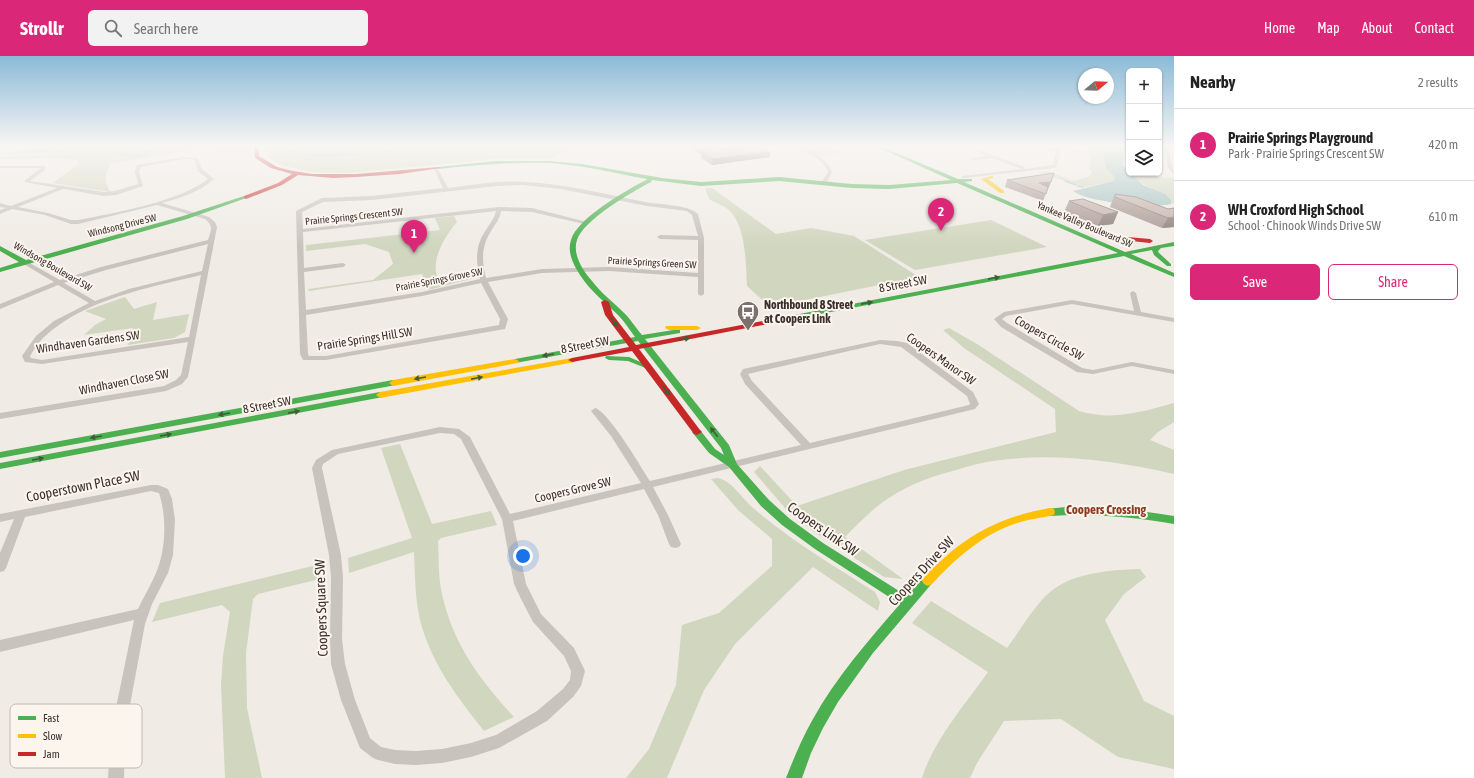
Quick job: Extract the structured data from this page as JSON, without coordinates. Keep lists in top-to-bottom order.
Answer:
{
  "streets": {
    "main road": [
      "Yankee Valley Boulevard SW",
      "Windsong Drive SW",
      "Windsong Boulevard SW",
      "8 Street SW",
      "Coopers Link SW",
      "Coopers Drive SW"
    ],
    "street": [
      "Prairie Springs Crescent SW",
      "Prairie Springs Green SW",
      "Prairie Springs Grove SW",
      "Coopers Circle SW",
      "Prairie Springs Hill SW",
      "Windhaven Gardens SW",
      "Coopers Manor SW",
      "Windhaven Close SW",
      "Cooperstown Place SW",
      "Coopers Grove SW",
      "Coopers Square SW"
    ]
  },
  "crossings": [
    ["Prairie Springs Crescent SW", "Prairie Springs Green SW"],
    ["Prairie Springs Crescent SW", "Prairie Springs Hill SW"],
    ["Yankee Valley Boulevard SW", "8 Street SW"],
    ["Windsong Drive SW", "Windsong Boulevard SW"],
    ["Windsong Drive SW", "Windhaven Close SW"],
    ["Prairie Springs Green SW", "Prairie Springs Grove SW"],
    ["Windsong Boulevard SW", "Windhaven Gardens SW"],
    ["Prairie Springs Grove SW", "Prairie Springs Hill SW"],
    ["8 Street SW", "Coopers Link SW"],
    ["Windhaven Gardens SW", "Windhaven Close SW"],
    ["Coopers Manor SW", "Coopers Grove SW"],
    ["Coopers Manor SW", "Coopers Link SW"],
    ["Coopers Grove SW", "Coopers Square SW"],
    ["Coopers Link SW", "Coopers Drive SW"]
  ],
  "districts": ["Coopers Crossing"],
  "places": {
    "bus stop": ["Northbound 8 Street at Coopers Link"]
  },
  "legend": ["Fast", "Slow", "Jam"],
  "north": "right",
  "page": {
    "header": "Strollr",
    "search": "Search here",
    "nav": [
      "Home",
      "Map",
      "About",
      "Contact"
    ],
    "heading": ["Nearby", "2 results"],
    "map_buttons": ["+", "−"],
    "list": [
      {
        "mark": "1",
        "name": "Prairie Springs Playground",
        "note": "Park · Prairie Springs Crescent SW",
        "value": "420 m"
      },
      {
        "mark": "2",
        "name": "WH Croxford High School",
        "note": "School · Chinook Winds Drive SW",
        "value": "610 m"
      }
    ],
    "pins": ["2", "1"],
    "buttons": ["Save", "Share"]
  }
}
